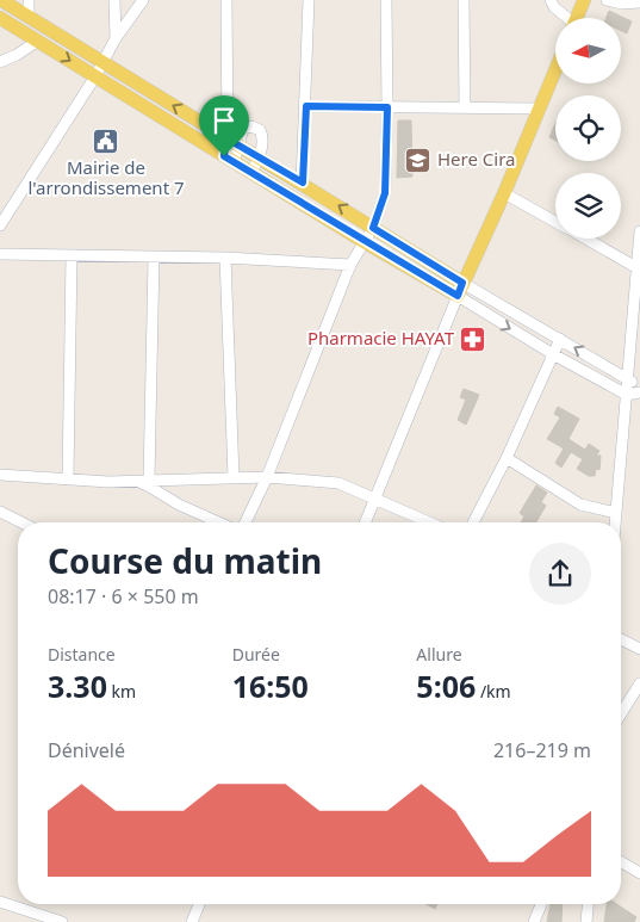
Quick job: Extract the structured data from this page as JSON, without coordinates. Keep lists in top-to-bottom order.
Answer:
{
  "places": {
    "public building": ["Mairie de l'arrondissement 7"],
    "school or university": ["Here Cira"],
    "pharmacy": ["Pharmacie HAYAT"]
  },
  "north": "left",
  "page": {
    "heading": ["Course du matin", "08:17 · 6 × 550 m"],
    "stats": [
      ["Distance", "3.30 km"],
      ["Durée", "16:50"],
      ["Allure", "5:06 /km"]
    ],
    "chart": ["Dénivelé", "216–219 m"]
  }
}
